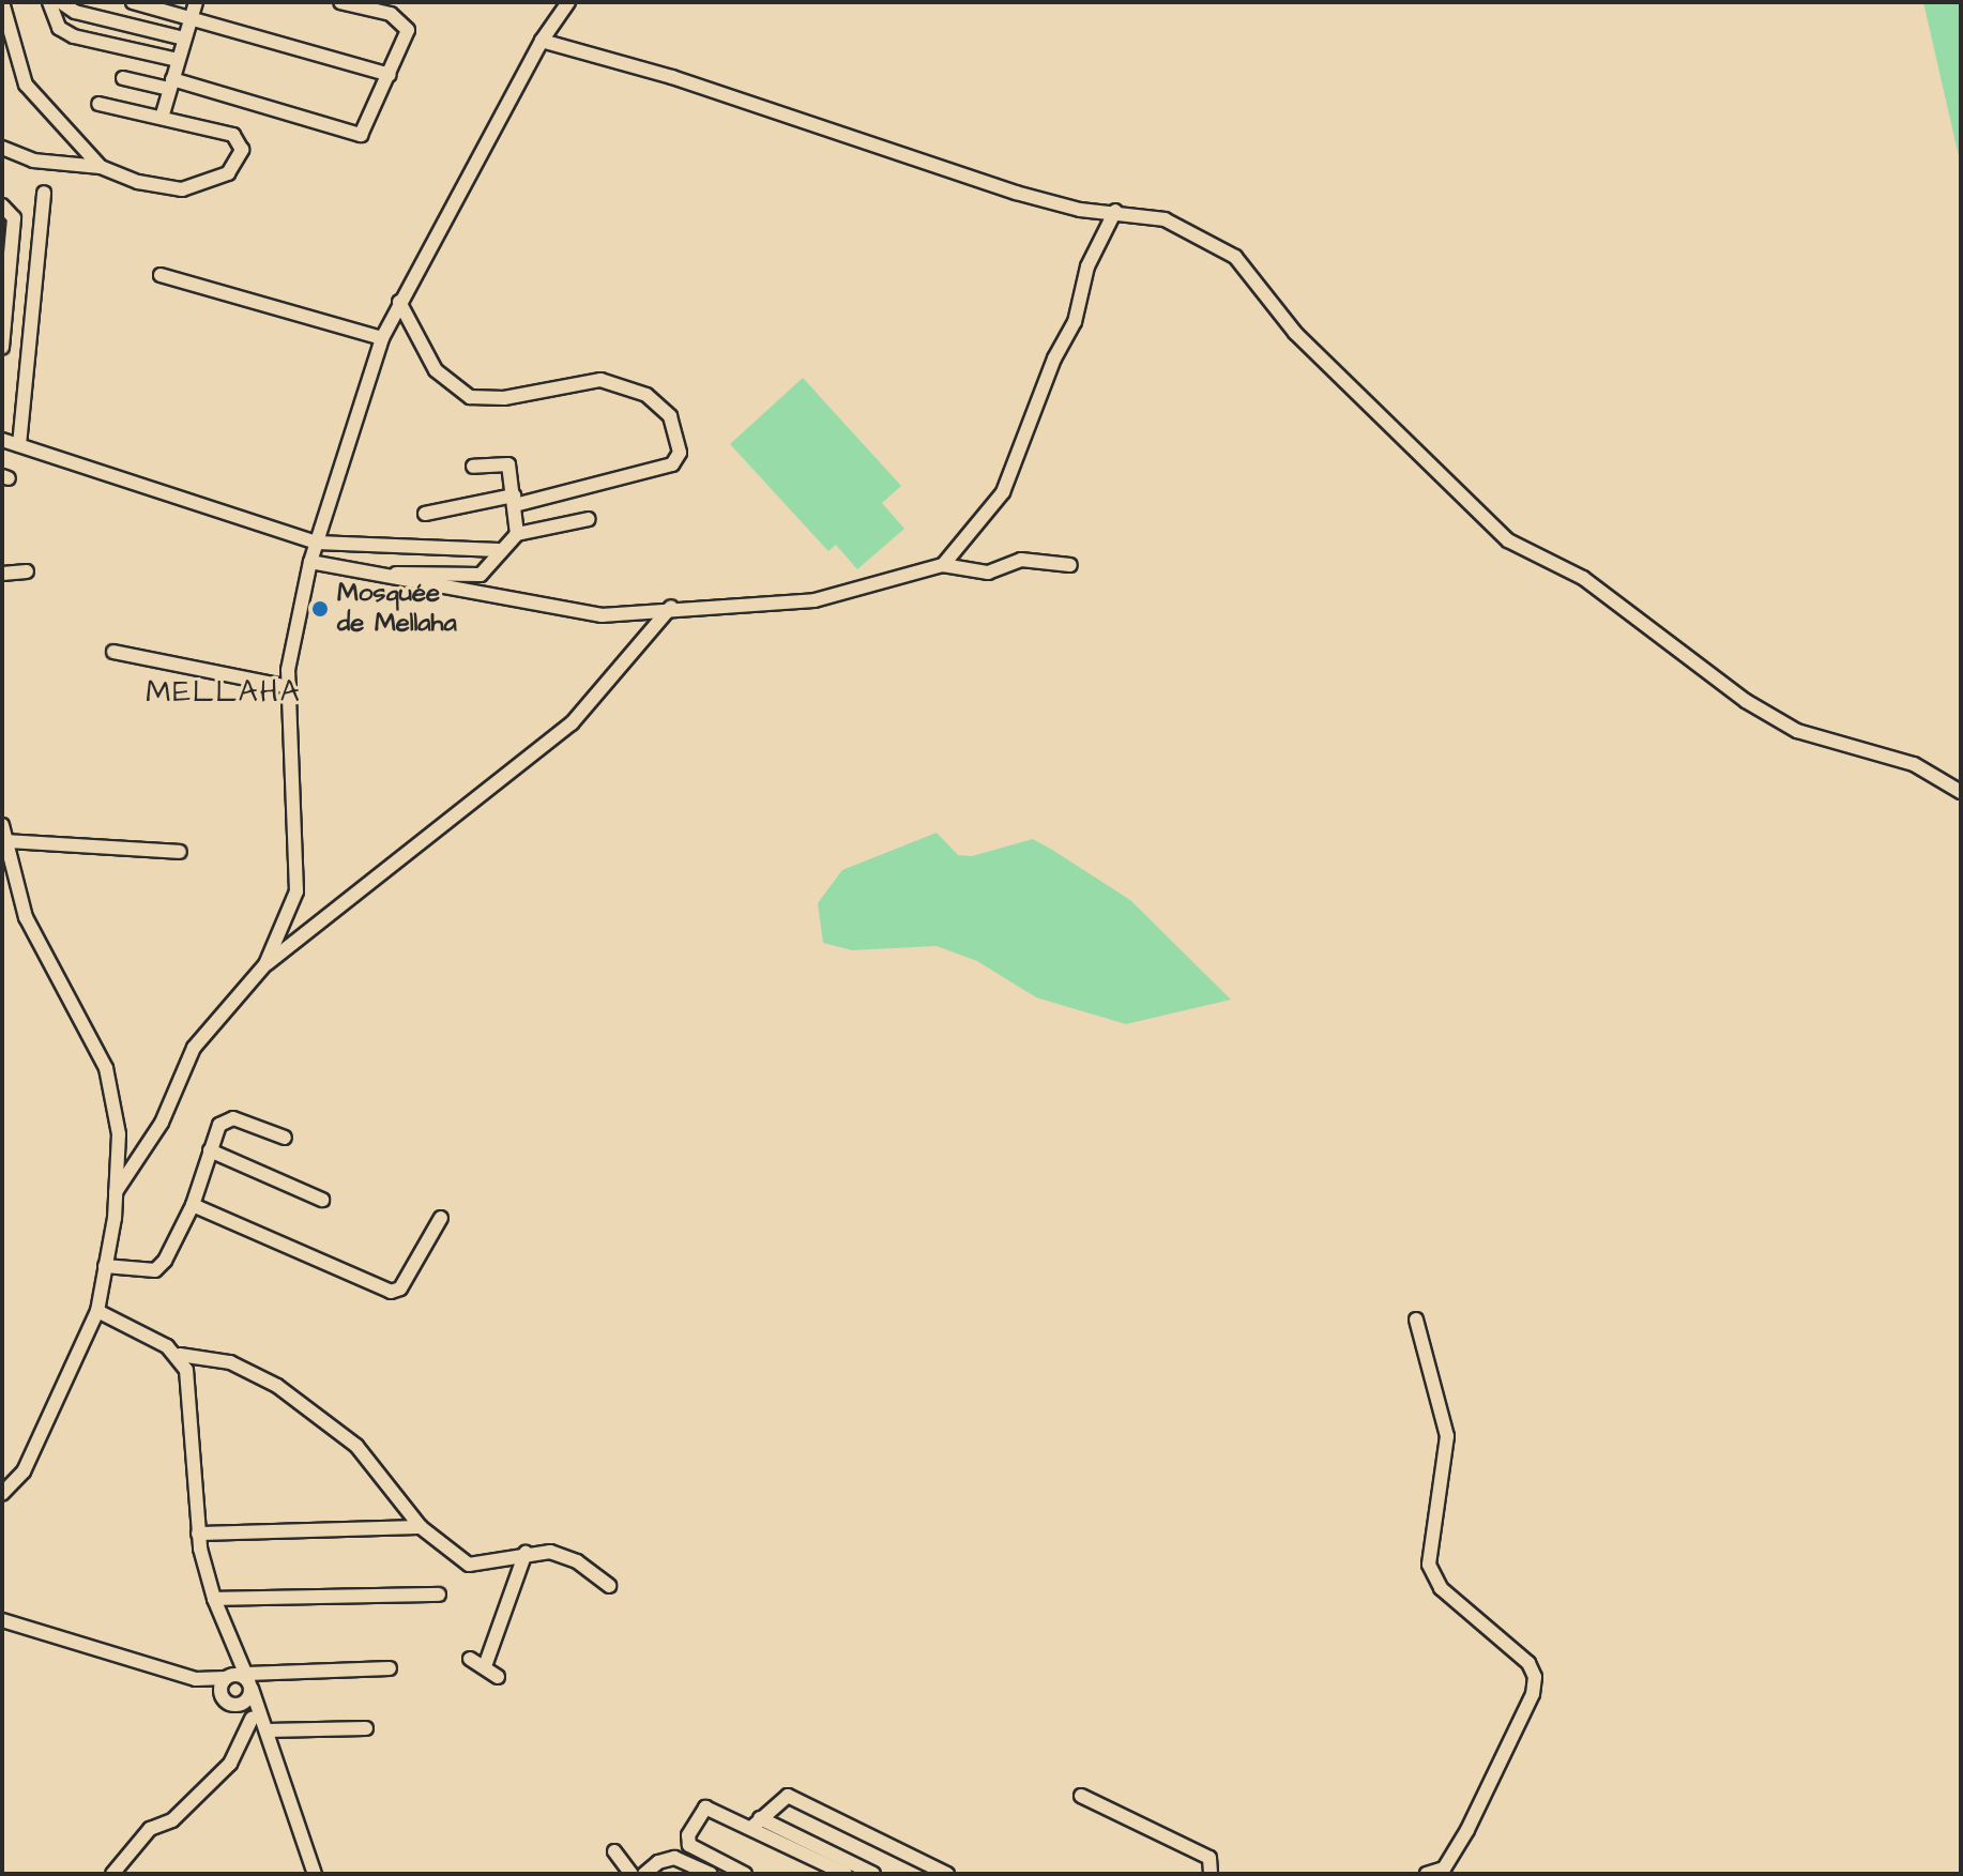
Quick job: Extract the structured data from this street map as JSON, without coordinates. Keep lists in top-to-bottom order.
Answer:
{
  "districts": ["MELLAHA"],
  "places": ["Mosquée de Mellaha"]
}
